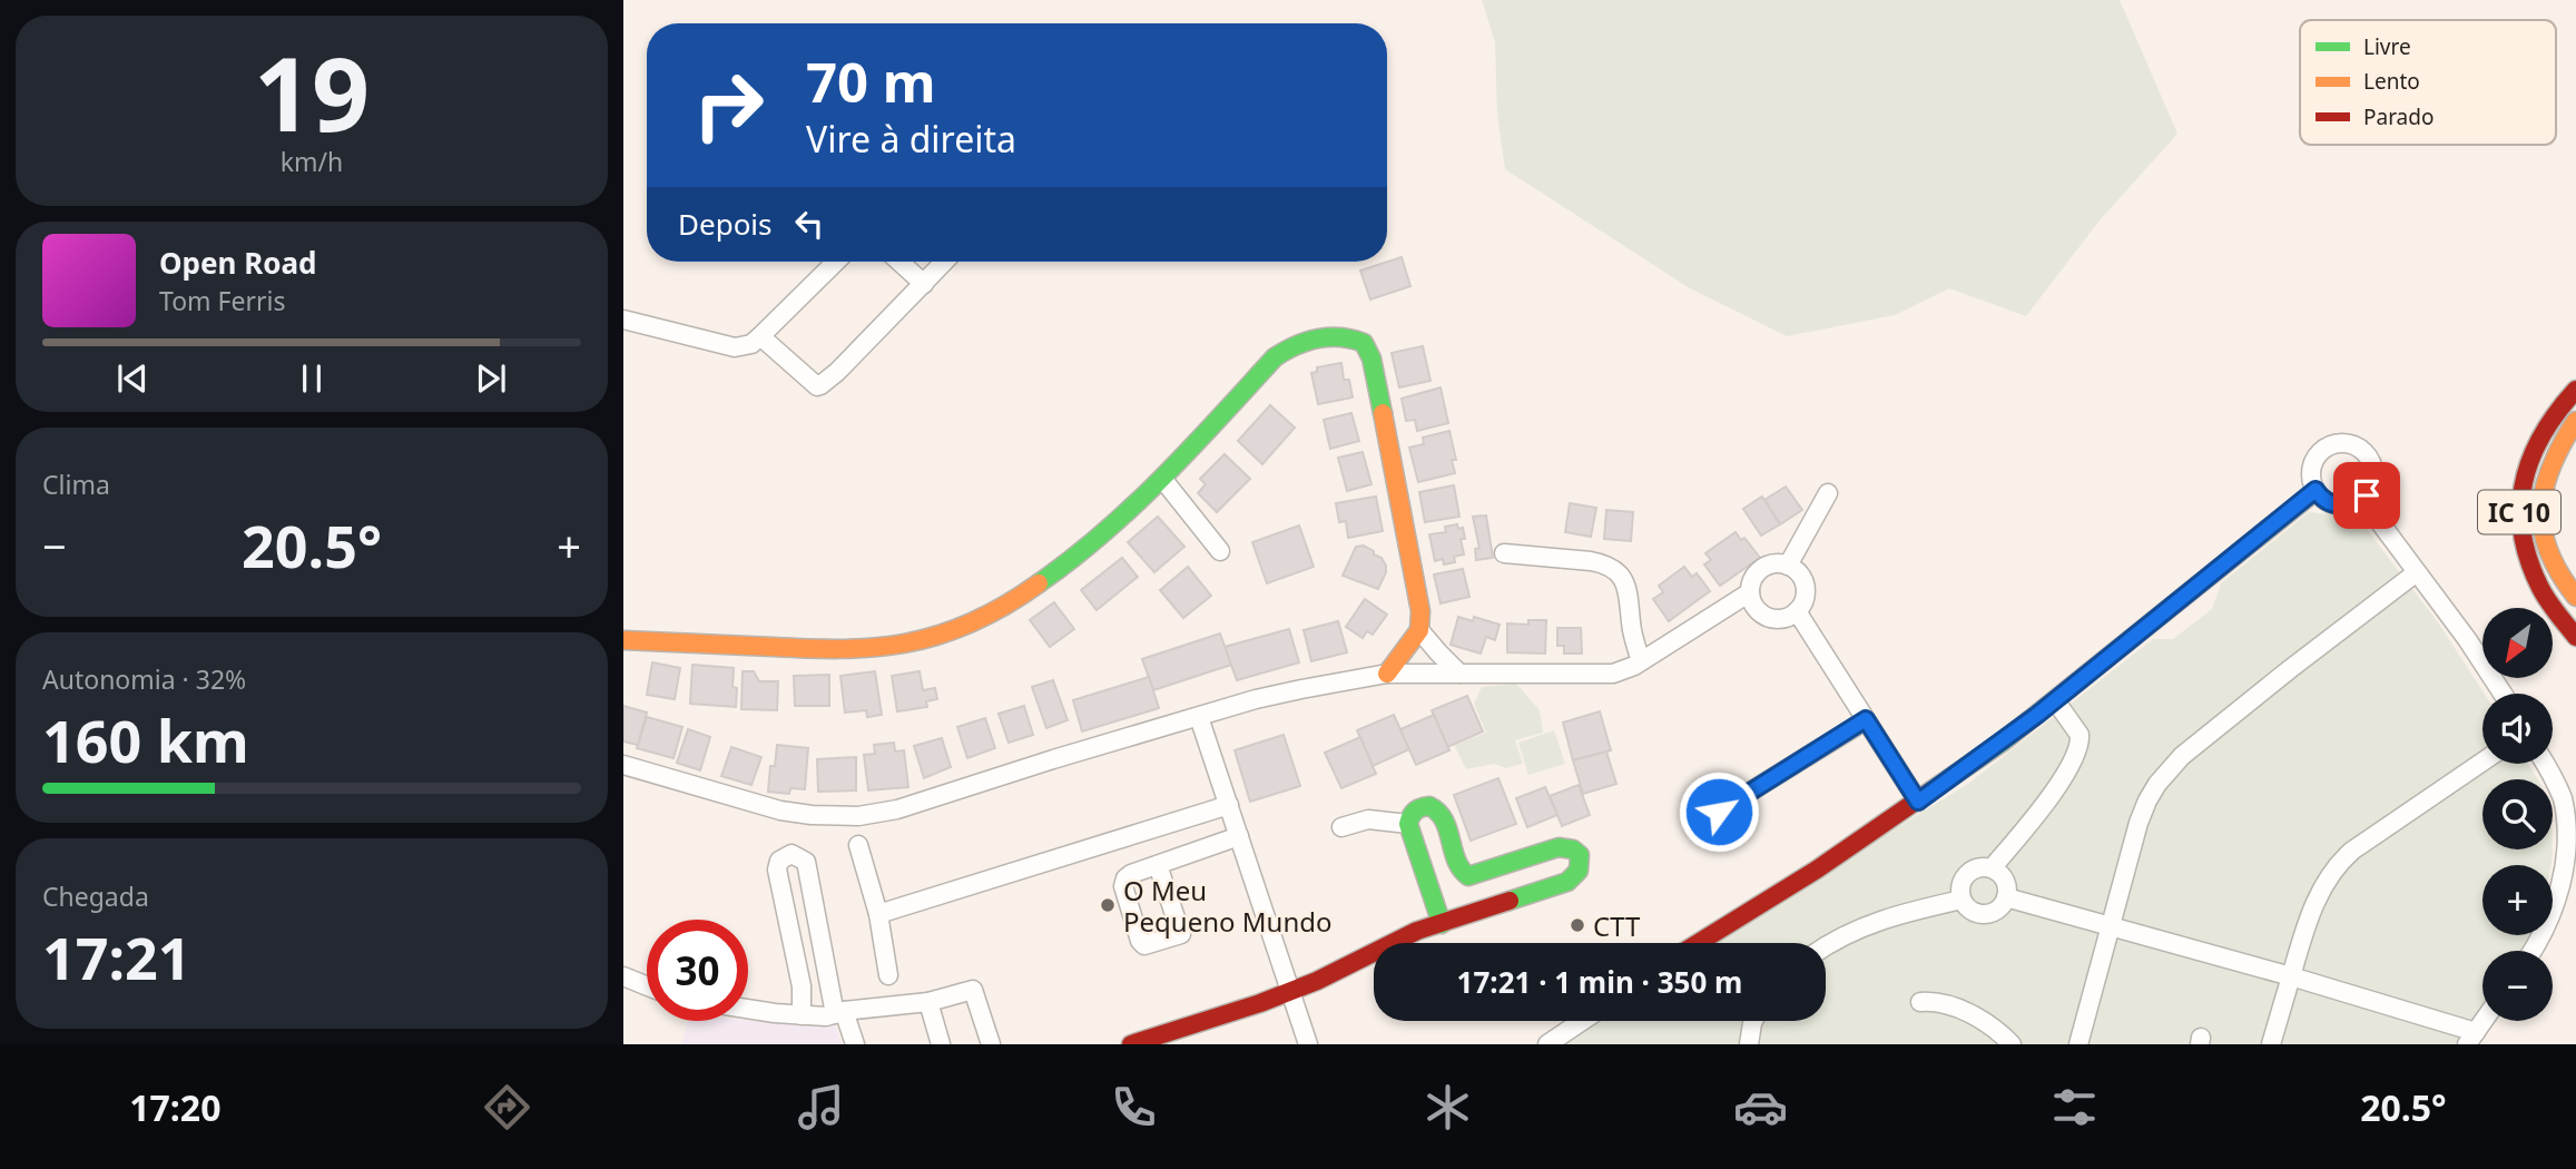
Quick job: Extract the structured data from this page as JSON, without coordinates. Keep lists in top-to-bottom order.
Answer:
{
  "streets": {
    "main road": ["IC 10"]
  },
  "places": ["O Meu Pequeno Mundo", "CTT"],
  "legend": ["Livre", "Lento", "Parado"],
  "north": "bottom left",
  "page": {
    "tile": [
      ["19", "km/h"],
      "Clima",
      ["Autonomia · 32%", "160 km"],
      ["Chegada", "17:21"]
    ],
    "turn": ["70 m", "Vire à direita"],
    "then": "Depois",
    "song": ["Open Road", "Tom Ferris"],
    "heat": ["−", "20.5°", "+"],
    "map_buttons": ["+", "−"],
    "limit": "30",
    "trip": "17:21 · 1 min · 350 m",
    "tabs": ["17:20", "20.5°"]
  }
}
